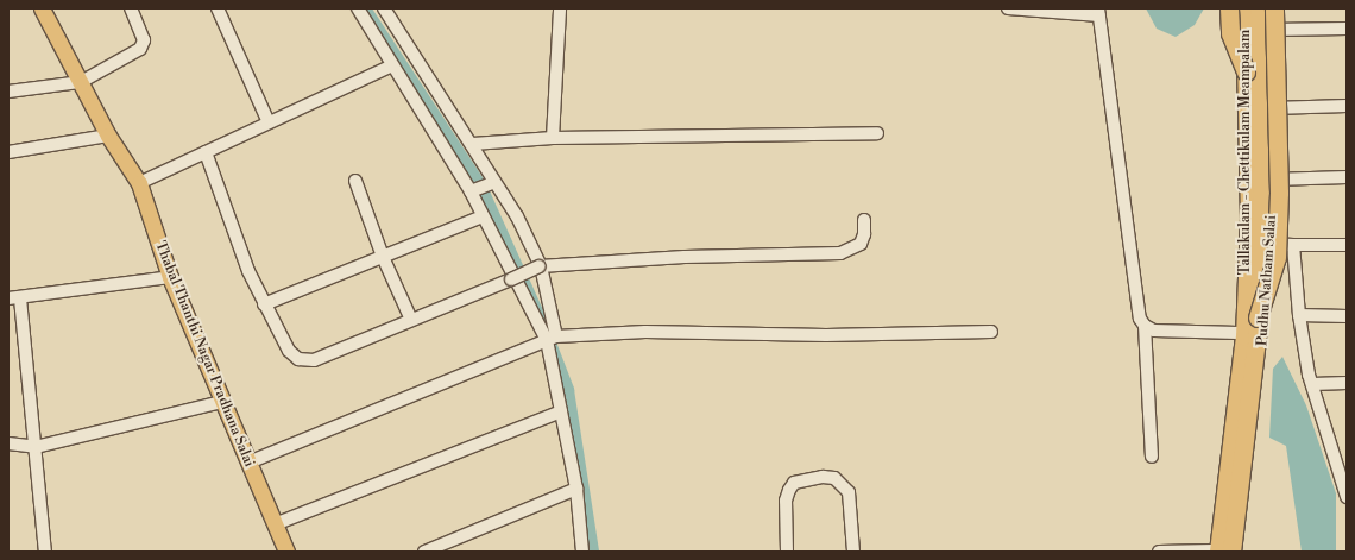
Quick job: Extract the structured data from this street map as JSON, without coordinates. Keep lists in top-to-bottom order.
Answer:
{
  "streets": {
    "highway": ["Tallakulam - Chettikulam Meampalam"],
    "main road": ["Pudhu Natham Salai", "Thabal Thanthi Nagar Pradhana Salai"]
  },
  "crossings": [
    ["Tallakulam - Chettikulam Meampalam", "Pudhu Natham Salai"]
  ]
}
